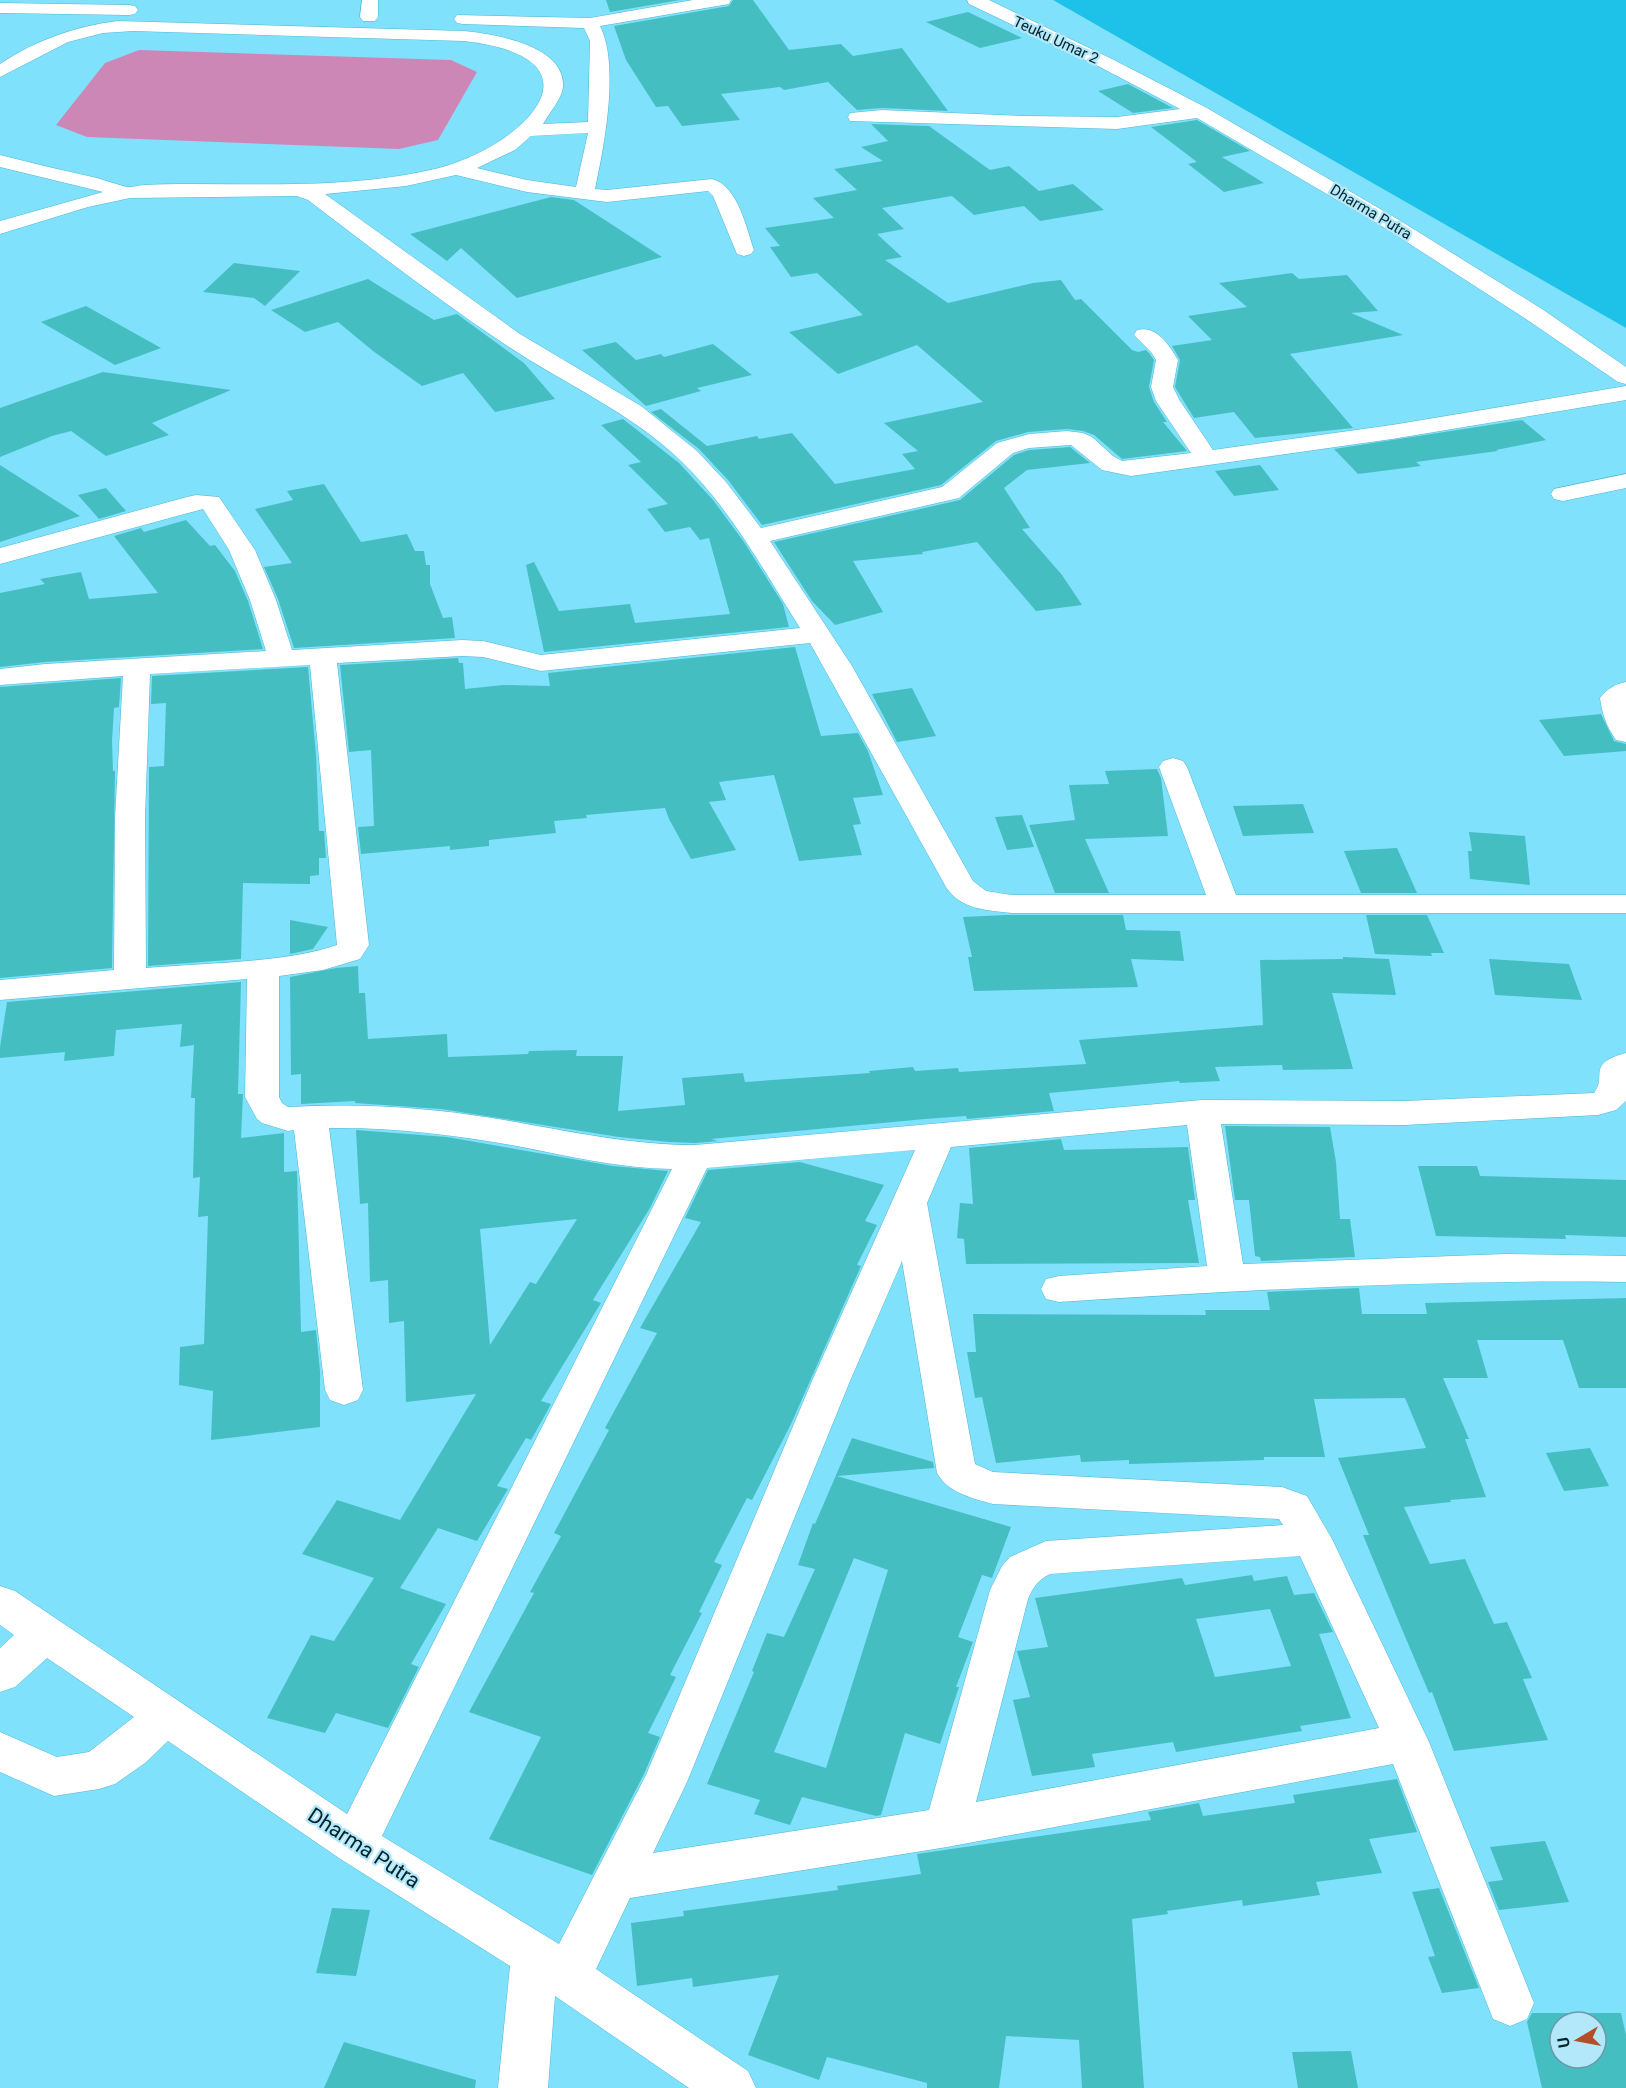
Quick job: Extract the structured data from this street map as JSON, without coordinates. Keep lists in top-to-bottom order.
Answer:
{
  "streets": {
    "street": ["Teuku Umar 2", "Dharma Putra"]
  },
  "crossings": [
    ["Teuku Umar 2", "Dharma Putra"]
  ],
  "north": "left"
}
